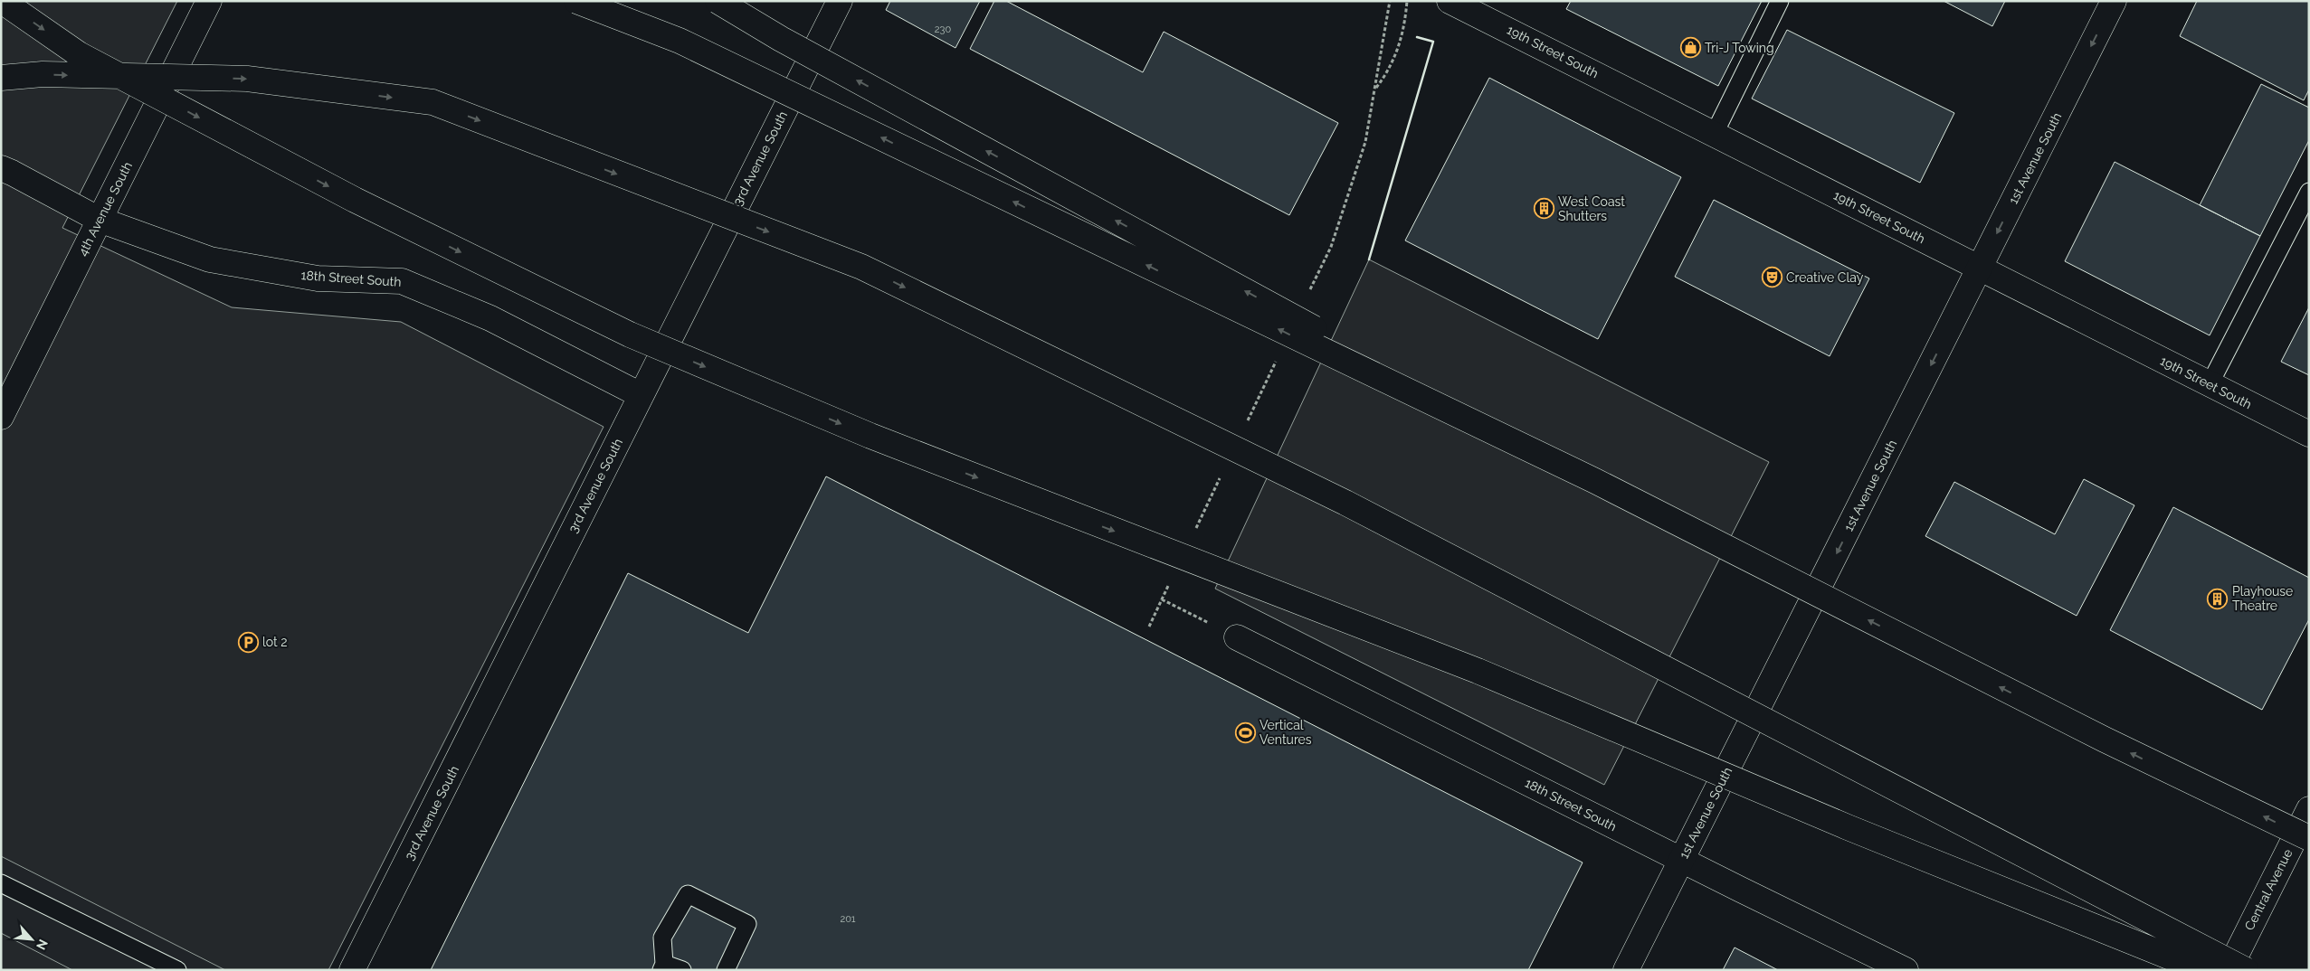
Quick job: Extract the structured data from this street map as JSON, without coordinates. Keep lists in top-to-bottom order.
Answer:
{
  "streets": {
    "main road": [
      "19th Street South",
      "3rd Avenue South",
      "1st Avenue South",
      "4th Avenue South",
      "18th Street South",
      "Central Avenue"
    ]
  },
  "crossings": [
    ["19th Street South", "1st Avenue South"],
    ["3rd Avenue South", "18th Street South"],
    ["1st Avenue South", "18th Street South"],
    ["4th Avenue South", "18th Street South"]
  ],
  "one_way": ["1st Avenue South"],
  "places": {
    "shop": ["Tri-J Towing"],
    "building": ["West Coast Shutters", "Playhouse Theatre"],
    "theatre": ["Creative Clay"],
    "parking": ["lot 2"],
    "sports": ["Vertical Ventures"]
  },
  "house_numbers": ["230", "201"],
  "north": "bottom right"
}
